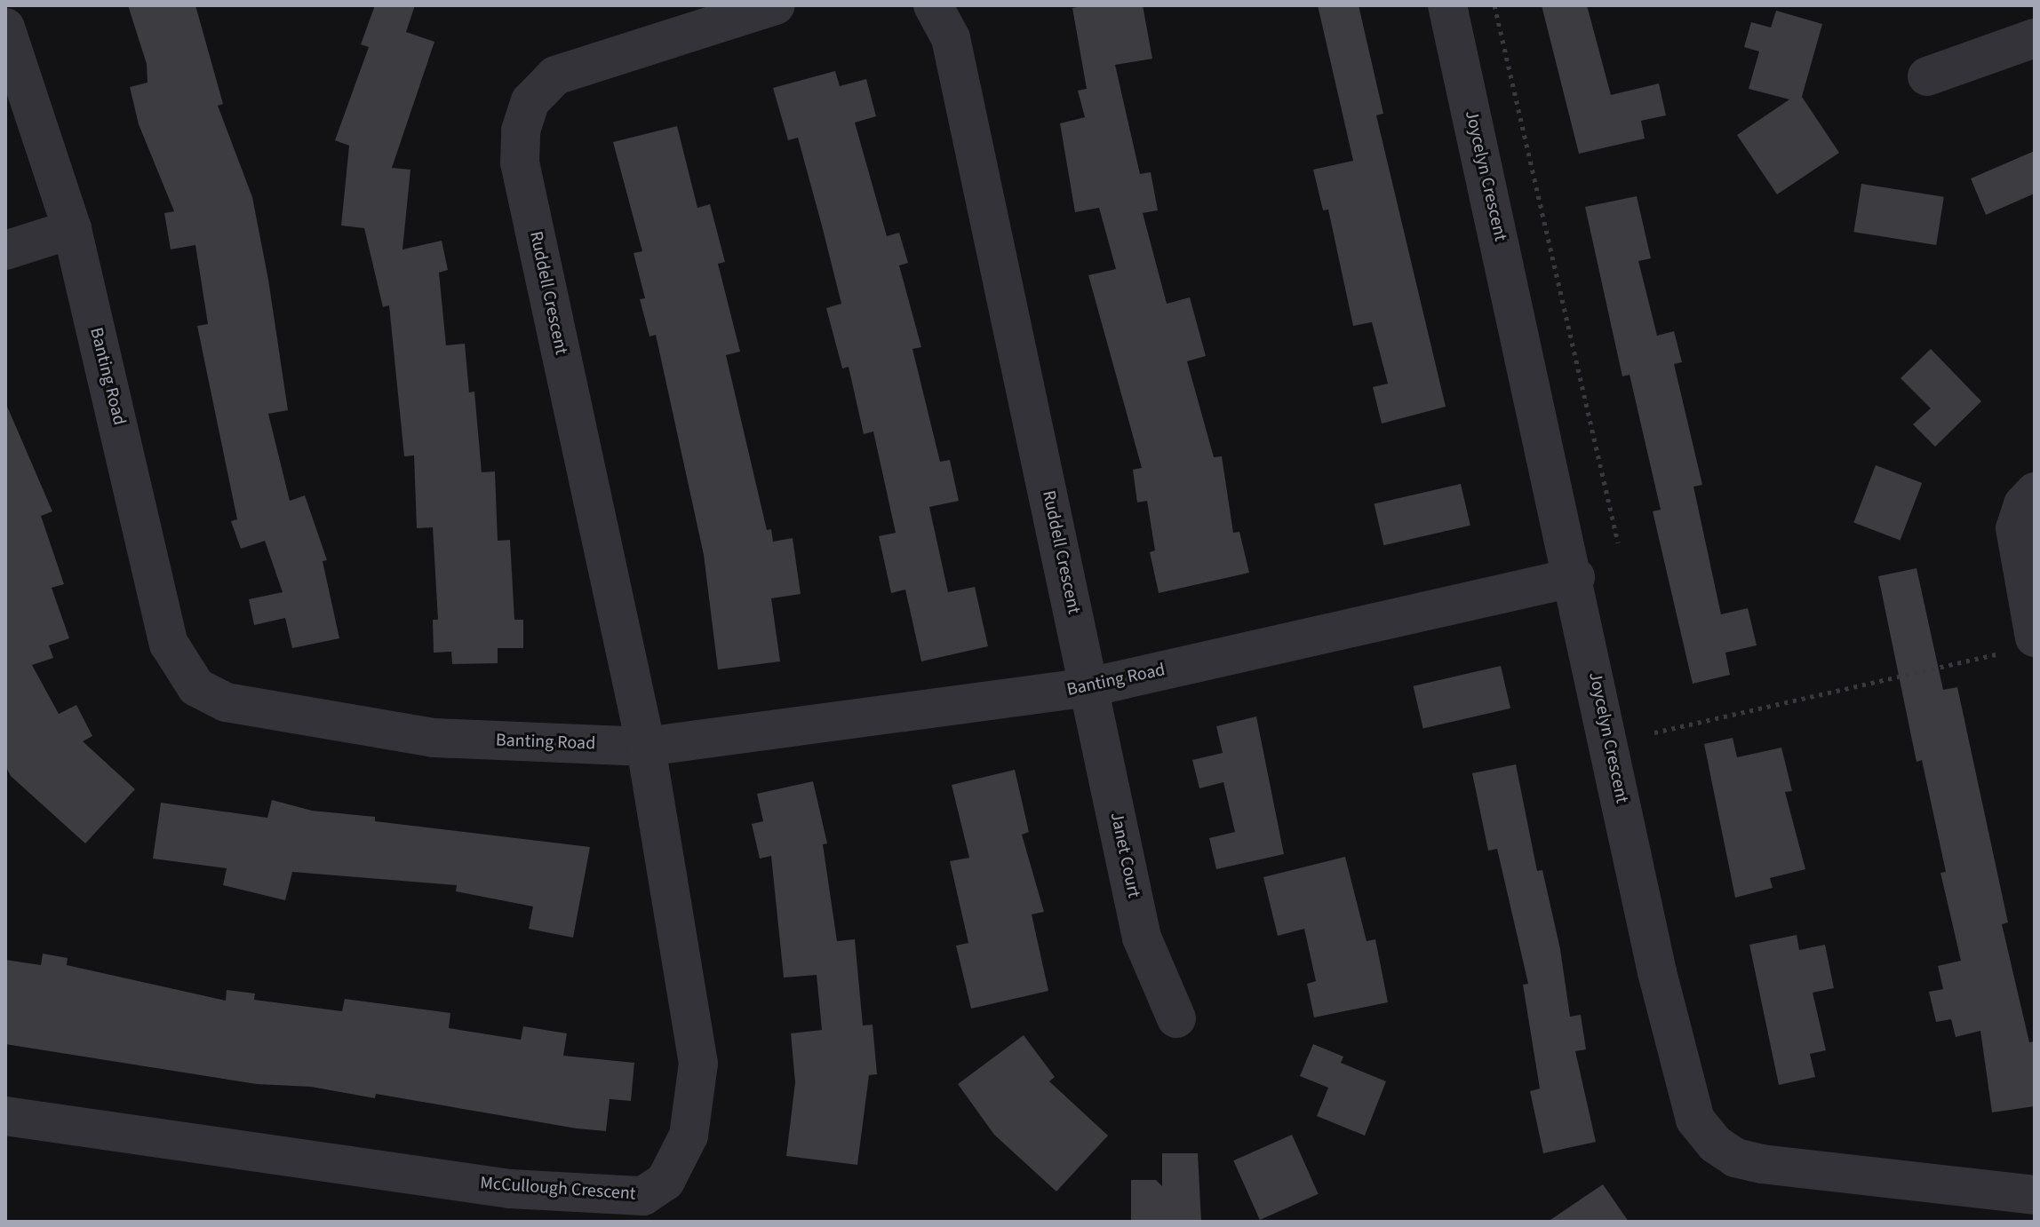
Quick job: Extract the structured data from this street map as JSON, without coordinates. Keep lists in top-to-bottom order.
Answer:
{
  "streets": {
    "street": [
      "Joycelyn Crescent",
      "Ruddell Crescent",
      "Banting Road",
      "Janet Court",
      "McCullough Crescent"
    ]
  },
  "crossings": [
    ["Joycelyn Crescent", "Banting Road"],
    ["Ruddell Crescent", "Banting Road"],
    ["Ruddell Crescent", "Janet Court"],
    ["Ruddell Crescent", "McCullough Crescent"],
    ["Banting Road", "Janet Court"],
    ["Banting Road", "McCullough Crescent"]
  ]
}
